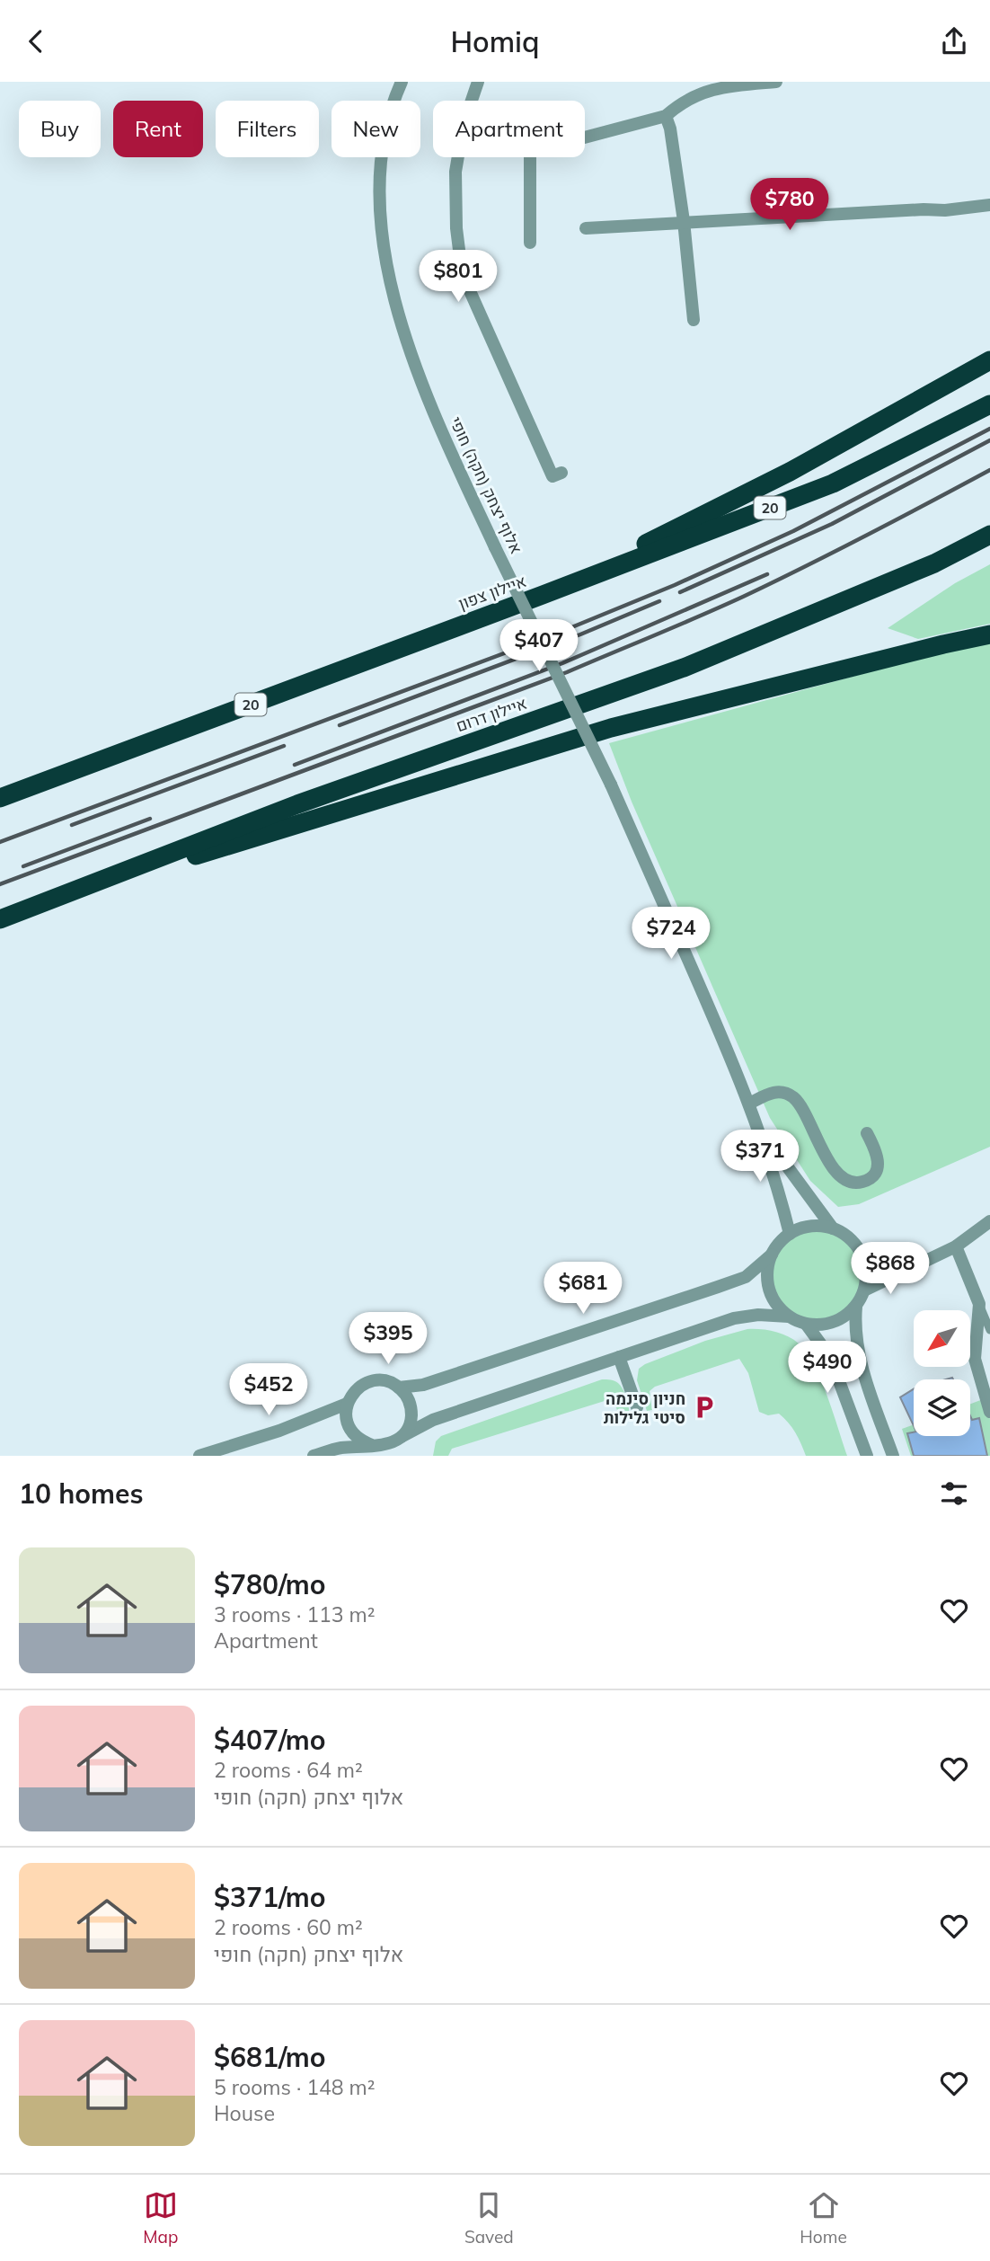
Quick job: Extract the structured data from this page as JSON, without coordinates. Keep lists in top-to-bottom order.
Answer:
{
  "streets": {
    "highway": ["20", "איילון צפון", "איילון דרום"],
    "street": ["אלוף יצחק (חקה) חופי"]
  },
  "places": {
    "parking": ["חניון סינמה סיטי גלילות"]
  },
  "north": "bottom left",
  "page": {
    "header": "Homiq",
    "chip": [
      "Buy",
      "Rent",
      "Filters",
      "New",
      "Apartment"
    ],
    "price": [
      "$780",
      "$801",
      "$407",
      "$724",
      "$371",
      "$868",
      "$681",
      "$395",
      "$490",
      "$452"
    ],
    "heading": "10 homes",
    "list": [
      {
        "name": "$780/mo",
        "note": "3 rooms · 113 m² · Apartment"
      },
      {
        "name": "$407/mo",
        "note": "2 rooms · 64 m² · אלוף יצחק (חקה) חופי"
      },
      {
        "name": "$371/mo",
        "note": "2 rooms · 60 m² · אלוף יצחק (חקה) חופי"
      },
      {
        "name": "$681/mo",
        "note": "5 rooms · 148 m² · House"
      }
    ],
    "tabs": ["Map", "Saved", "Home"]
  }
}
